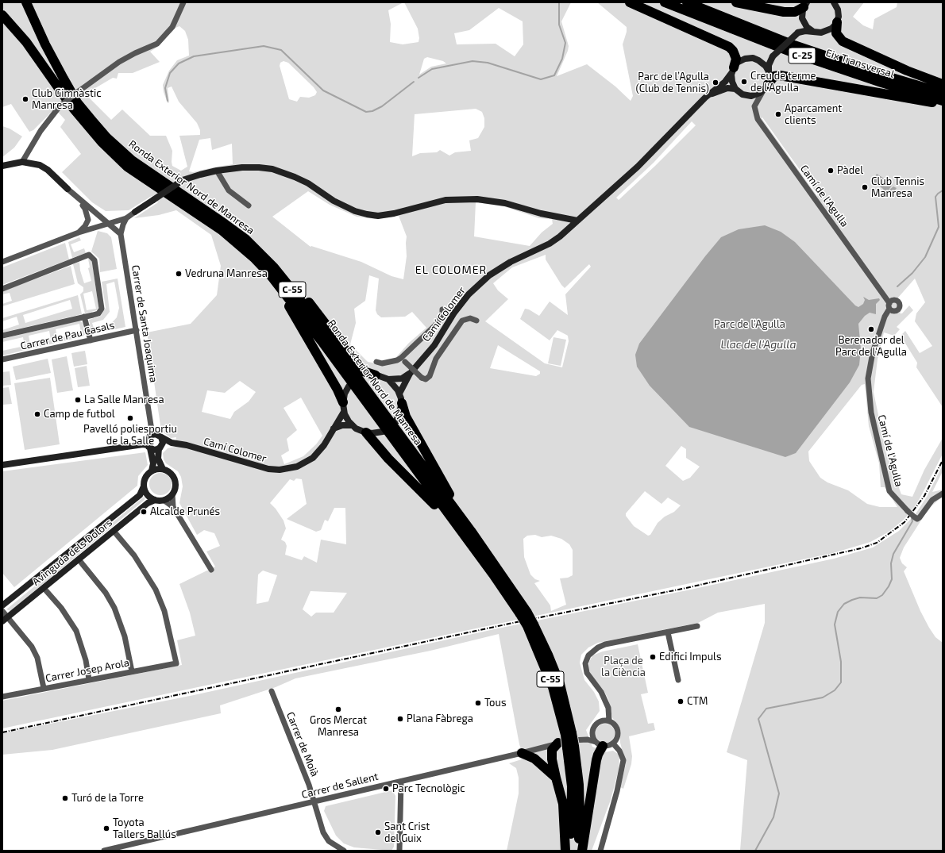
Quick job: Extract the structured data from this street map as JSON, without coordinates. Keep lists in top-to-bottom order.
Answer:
{
  "streets": {
    "highway": [
      "C-25",
      "Eix Transversal",
      "Ronda Exterior Nord de Manresa",
      "C-55"
    ],
    "street": [
      "Camí de l'Agulla",
      "Camí Colomer",
      "Carrer de Santa Joaquima",
      "Carrer de Pau Casals",
      "Avinguda dels Dolors",
      "Carrer Josep Arola",
      "Carrer de Moià",
      "Carrer de Sallent"
    ]
  },
  "crossings": [
    ["Ronda Exterior Nord de Manresa", "Carrer de Sallent"],
    ["Camí Colomer", "Carrer de Santa Joaquima"],
    ["Carrer de Santa Joaquima", "Carrer de Pau Casals"],
    ["Avinguda dels Dolors", "Carrer Josep Arola"],
    ["Carrer de Moià", "Carrer de Sallent"]
  ],
  "districts": ["EL COLOMER"],
  "water": ["Llac de l'Agulla"],
  "parks": ["Parc de l'Agulla", "Plaça de la Ciència"],
  "places": [
    "Creu de terme de l'Agulla",
    "Parc de l’Agulla (Club de Tennis)",
    "Club Gimnàstic Manresa",
    "Aparcament clients",
    "Pàdel",
    "Club Tennis Manresa",
    "Vedruna Manresa",
    "Berenador del Parc de l'Agulla",
    "La Salle Manresa",
    "Camp de futbol",
    "Pavelló poliesportiu de la Salle",
    "Alcalde Prunés",
    "Edifici Impuls",
    "CTM",
    "Tous",
    "Gros Mercat Manresa",
    "Plana Fàbrega",
    "Parc Tecnològic",
    "Turó de la Torre",
    "Toyota Tallers Ballús",
    "Sant Crist del Guix"
  ]
}
